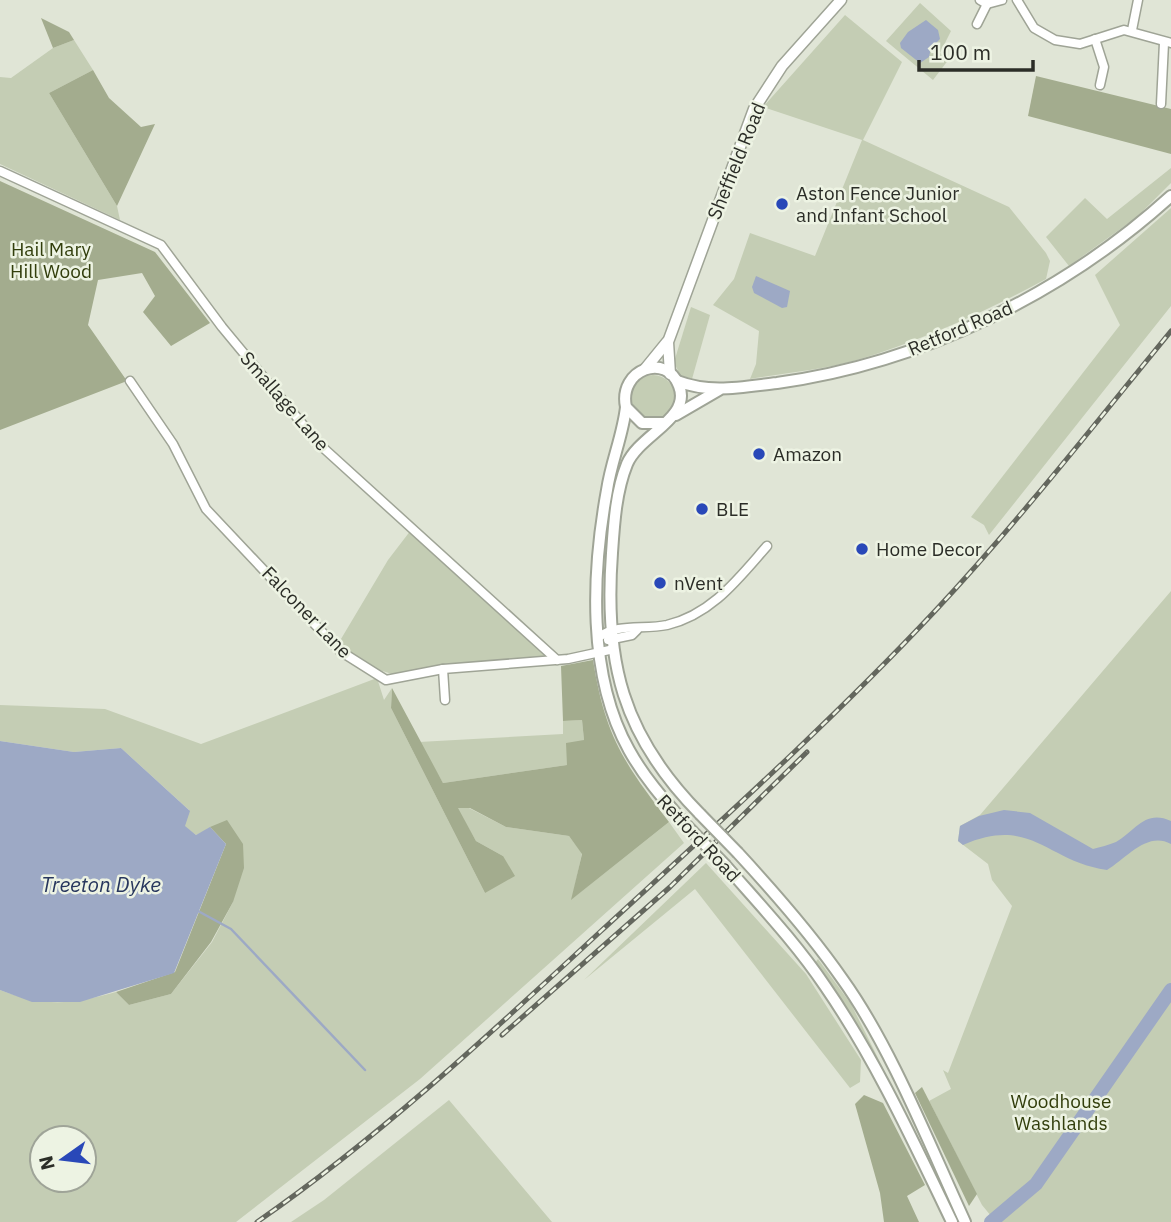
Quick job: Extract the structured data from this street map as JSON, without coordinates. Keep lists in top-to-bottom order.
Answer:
{
  "streets": {
    "main road": ["Retford Road"],
    "street": ["Sheffield Road", "Smallage Lane", "Falconer Lane"]
  },
  "crossings": [
    ["Sheffield Road", "Retford Road"],
    ["Retford Road", "Falconer Lane"],
    ["Smallage Lane", "Falconer Lane"]
  ],
  "water": ["Treeton Dyke"],
  "parks": ["Hail Mary Hill Wood", "Woodhouse Washlands"],
  "places": [
    "Aston Fence Junior and Infant School",
    "Amazon",
    "BLE",
    "Home Decor",
    "nVent"
  ],
  "scale_bar": "100 m",
  "north": "left"
}
